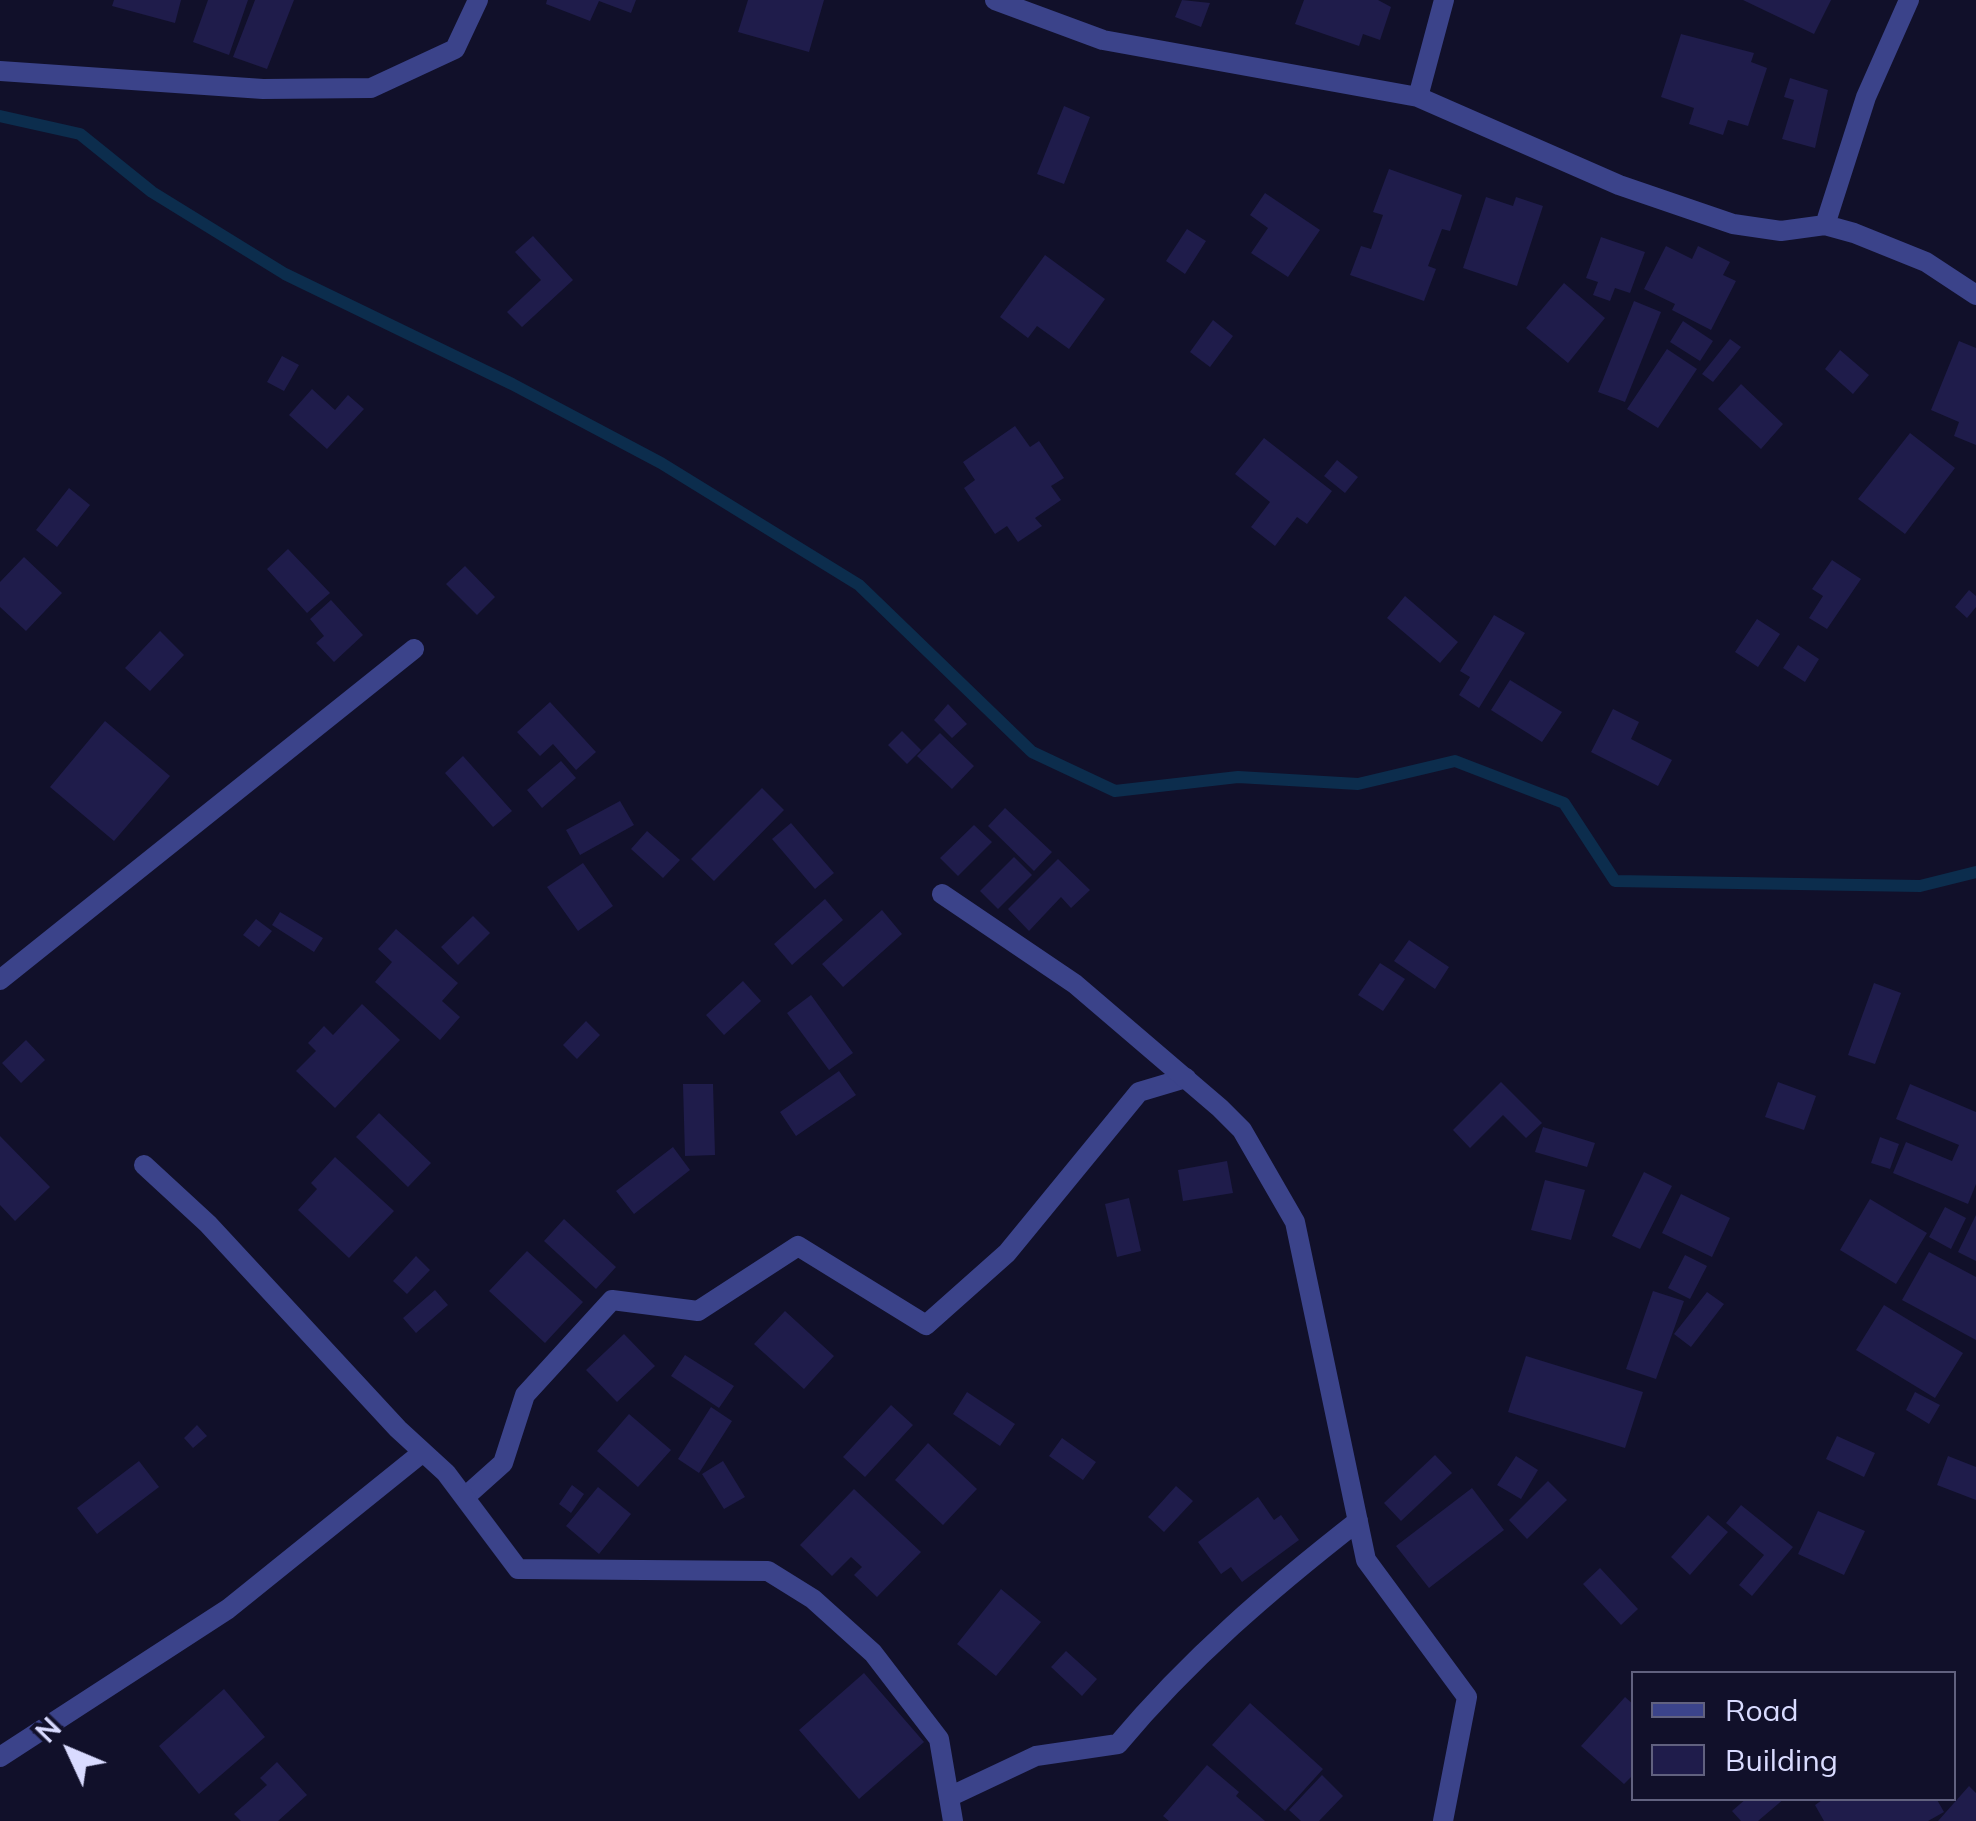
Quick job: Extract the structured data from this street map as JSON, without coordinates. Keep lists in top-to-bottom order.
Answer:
{
  "legend": ["Road", "Building"],
  "north": "top left"
}
